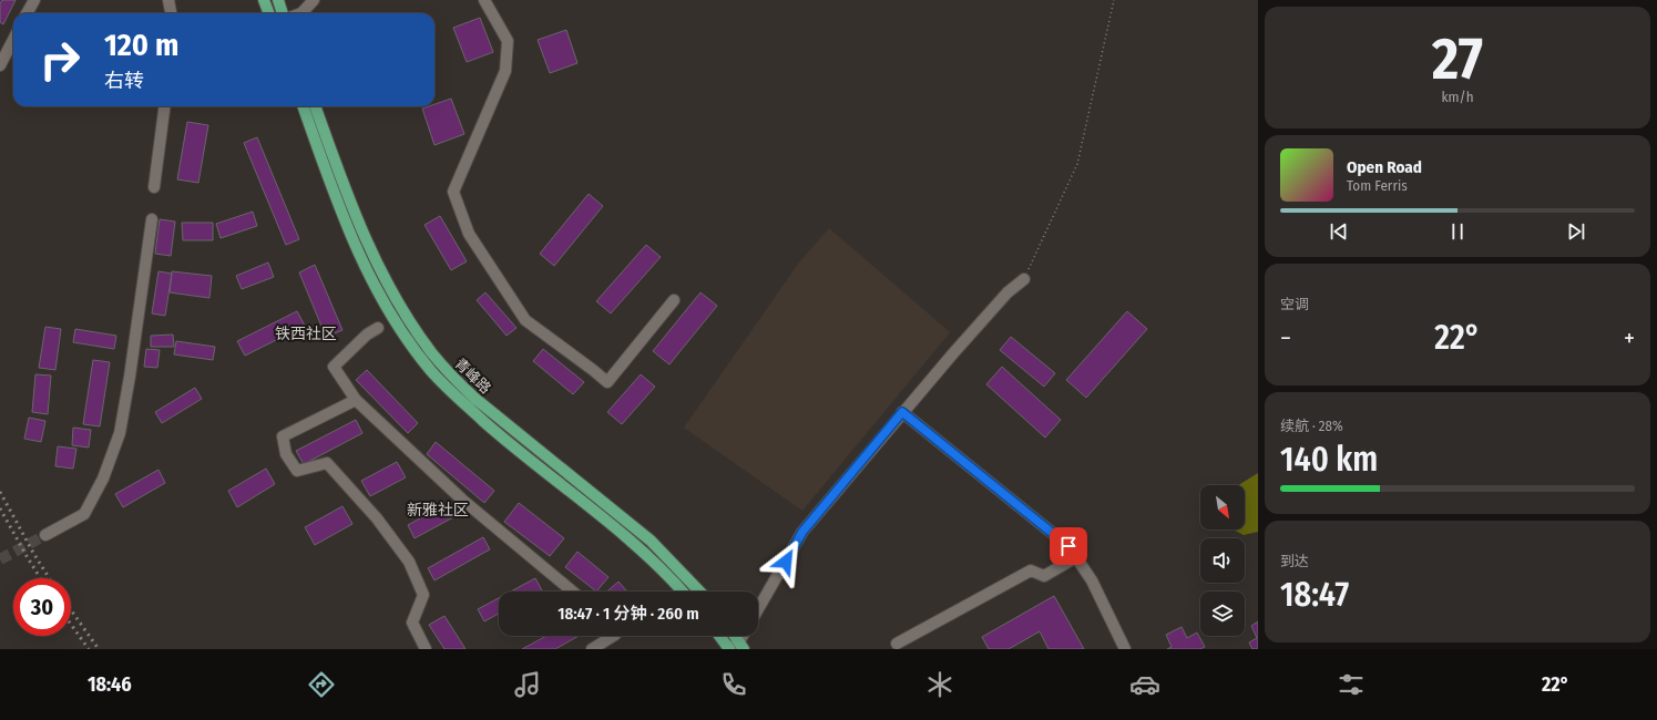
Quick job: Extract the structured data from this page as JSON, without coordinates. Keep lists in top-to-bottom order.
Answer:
{
  "streets": {
    "main road": ["青峰路"]
  },
  "districts": ["铁西社区", "新雅社区"],
  "north": "bottom right",
  "page": {
    "tile": [
      ["27", "km/h"],
      "空调",
      ["续航 · 28%", "140 km"],
      ["到达", "18:47"]
    ],
    "turn": ["120 m", "右转"],
    "song": ["Open Road", "Tom Ferris"],
    "heat": ["−", "22°", "+"],
    "limit": "30",
    "trip": "18:47 · 1 分钟 · 260 m",
    "tabs": ["18:46", "22°"]
  }
}
